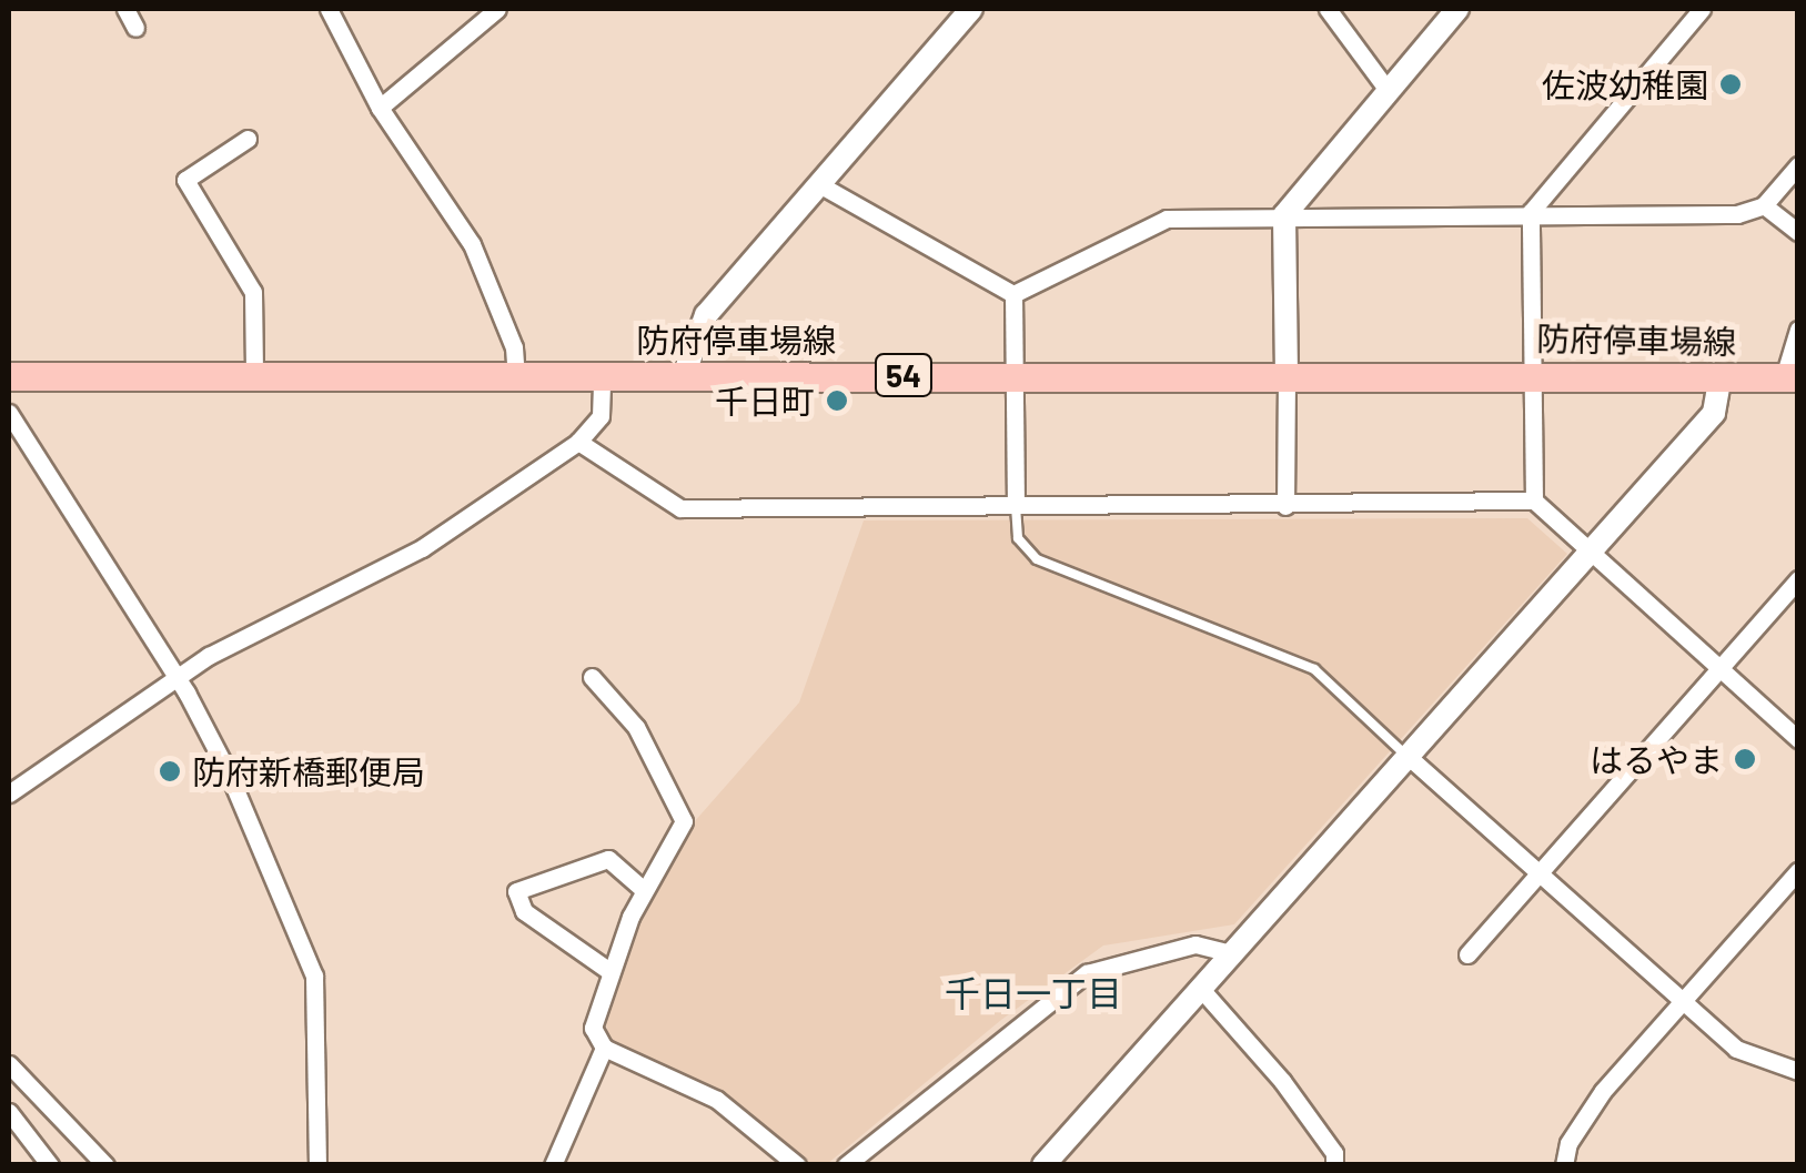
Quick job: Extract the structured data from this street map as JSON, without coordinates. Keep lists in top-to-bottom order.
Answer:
{
  "streets": {
    "main road": ["防府停車場線", "54"]
  },
  "districts": ["千日一丁目"],
  "places": [
    "佐波幼稚園",
    "千日町",
    "はるやま",
    "防府新橋郵便局"
  ]
}
